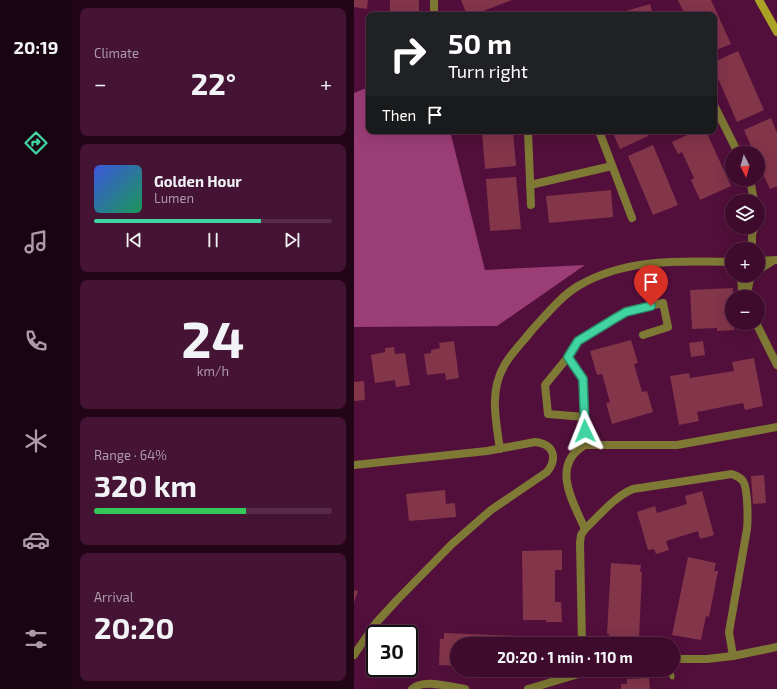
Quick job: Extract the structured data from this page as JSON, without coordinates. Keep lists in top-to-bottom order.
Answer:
{
  "north": "bottom",
  "page": {
    "tabs": "20:19",
    "tile": [
      "Climate",
      ["24", "km/h"],
      ["Range · 64%", "320 km"],
      ["Arrival", "20:20"]
    ],
    "turn": ["50 m", "Turn right"],
    "heat": ["−", "22°", "+"],
    "then": "Then",
    "map_buttons": ["+", "−"],
    "song": ["Golden Hour", "Lumen"],
    "limit": "30",
    "trip": "20:20 · 1 min · 110 m"
  }
}
